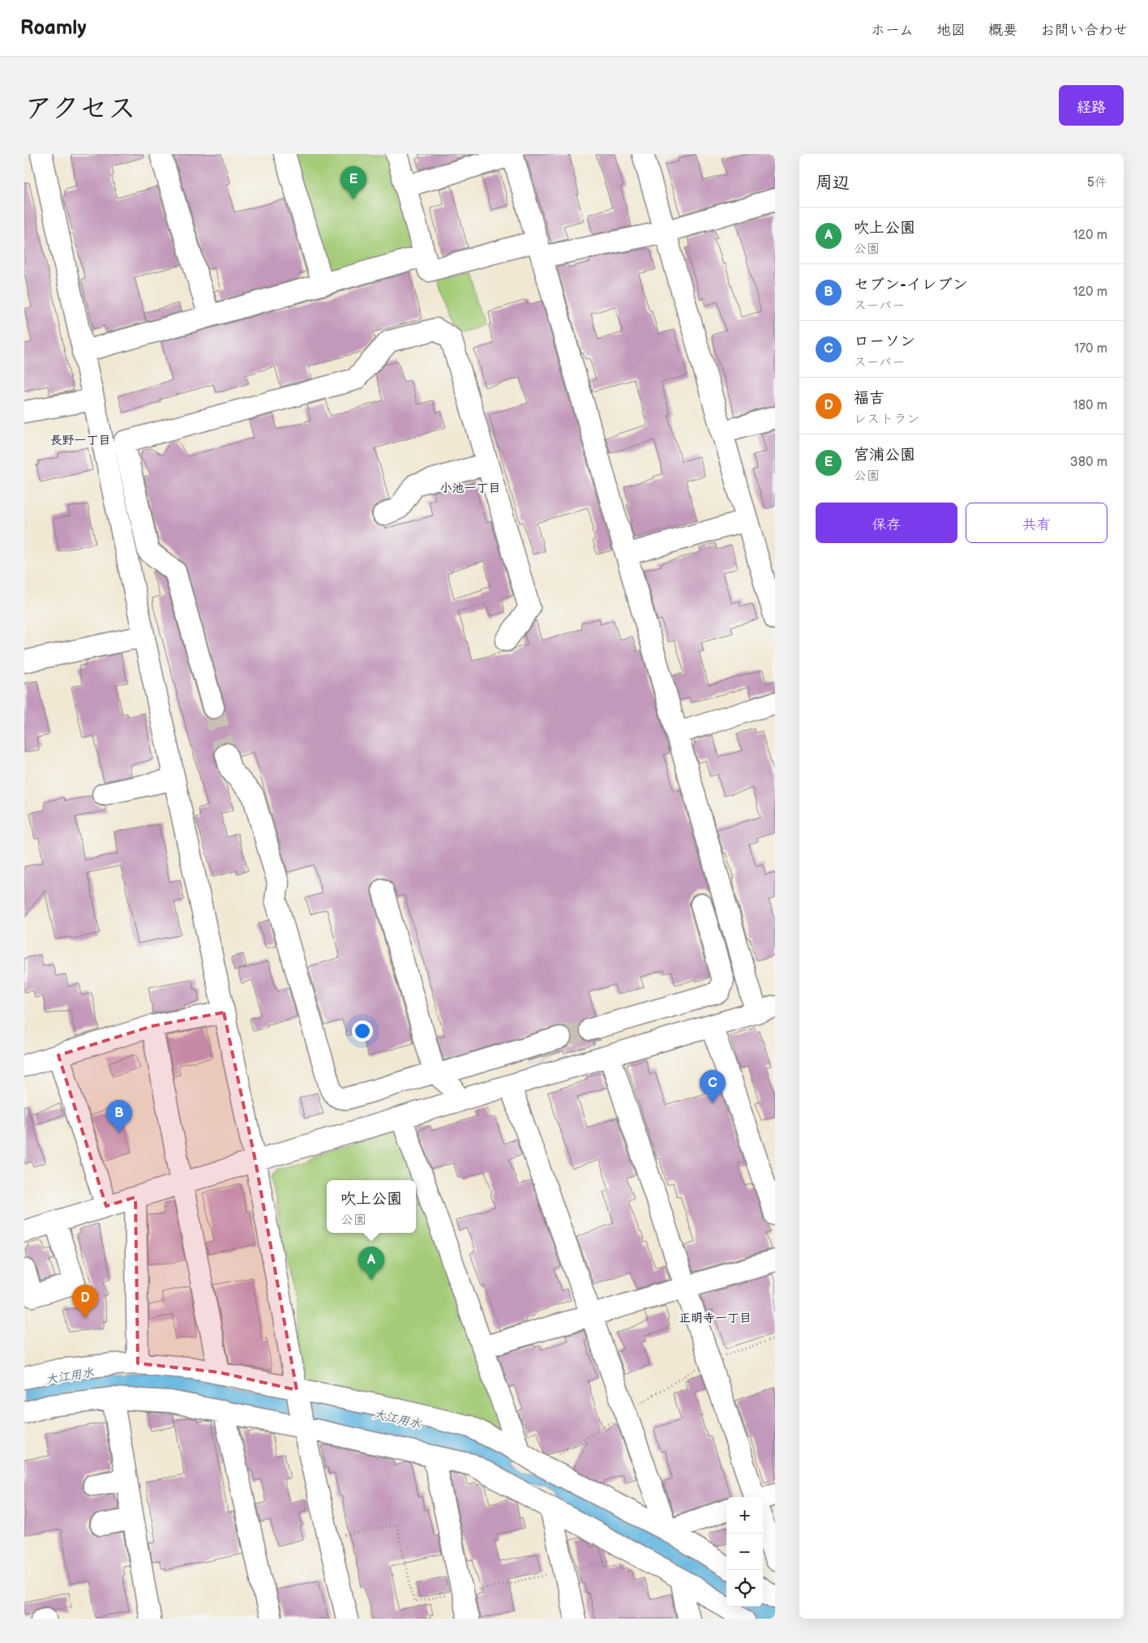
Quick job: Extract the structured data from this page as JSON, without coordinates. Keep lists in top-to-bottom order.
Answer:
{
  "districts": ["長野一丁目", "小池一丁目", "正明寺一丁目"],
  "water": ["大江用水"],
  "page": {
    "header": "Roamly",
    "nav": [
      "ホーム",
      "地図",
      "概要",
      "お問い合わせ"
    ],
    "title": "アクセス",
    "buttons": [
      "経路",
      ["保存", "共有"]
    ],
    "heading": ["周辺", "5件"],
    "pins": [
      "E",
      "C",
      "B",
      "A",
      "D"
    ],
    "list": [
      {
        "mark": "A",
        "name": "吹上公園",
        "note": "公園",
        "value": "120 m"
      },
      {
        "mark": "B",
        "name": "セブン-イレブン",
        "note": "スーパー",
        "value": "120 m"
      },
      {
        "mark": "C",
        "name": "ローソン",
        "note": "スーパー",
        "value": "170 m"
      },
      {
        "mark": "D",
        "name": "福吉",
        "note": "レストラン",
        "value": "180 m"
      },
      {
        "mark": "E",
        "name": "宮浦公園",
        "note": "公園",
        "value": "380 m"
      }
    ],
    "popup": ["吹上公園", "公園"],
    "map_buttons": ["+", "−"]
  }
}
